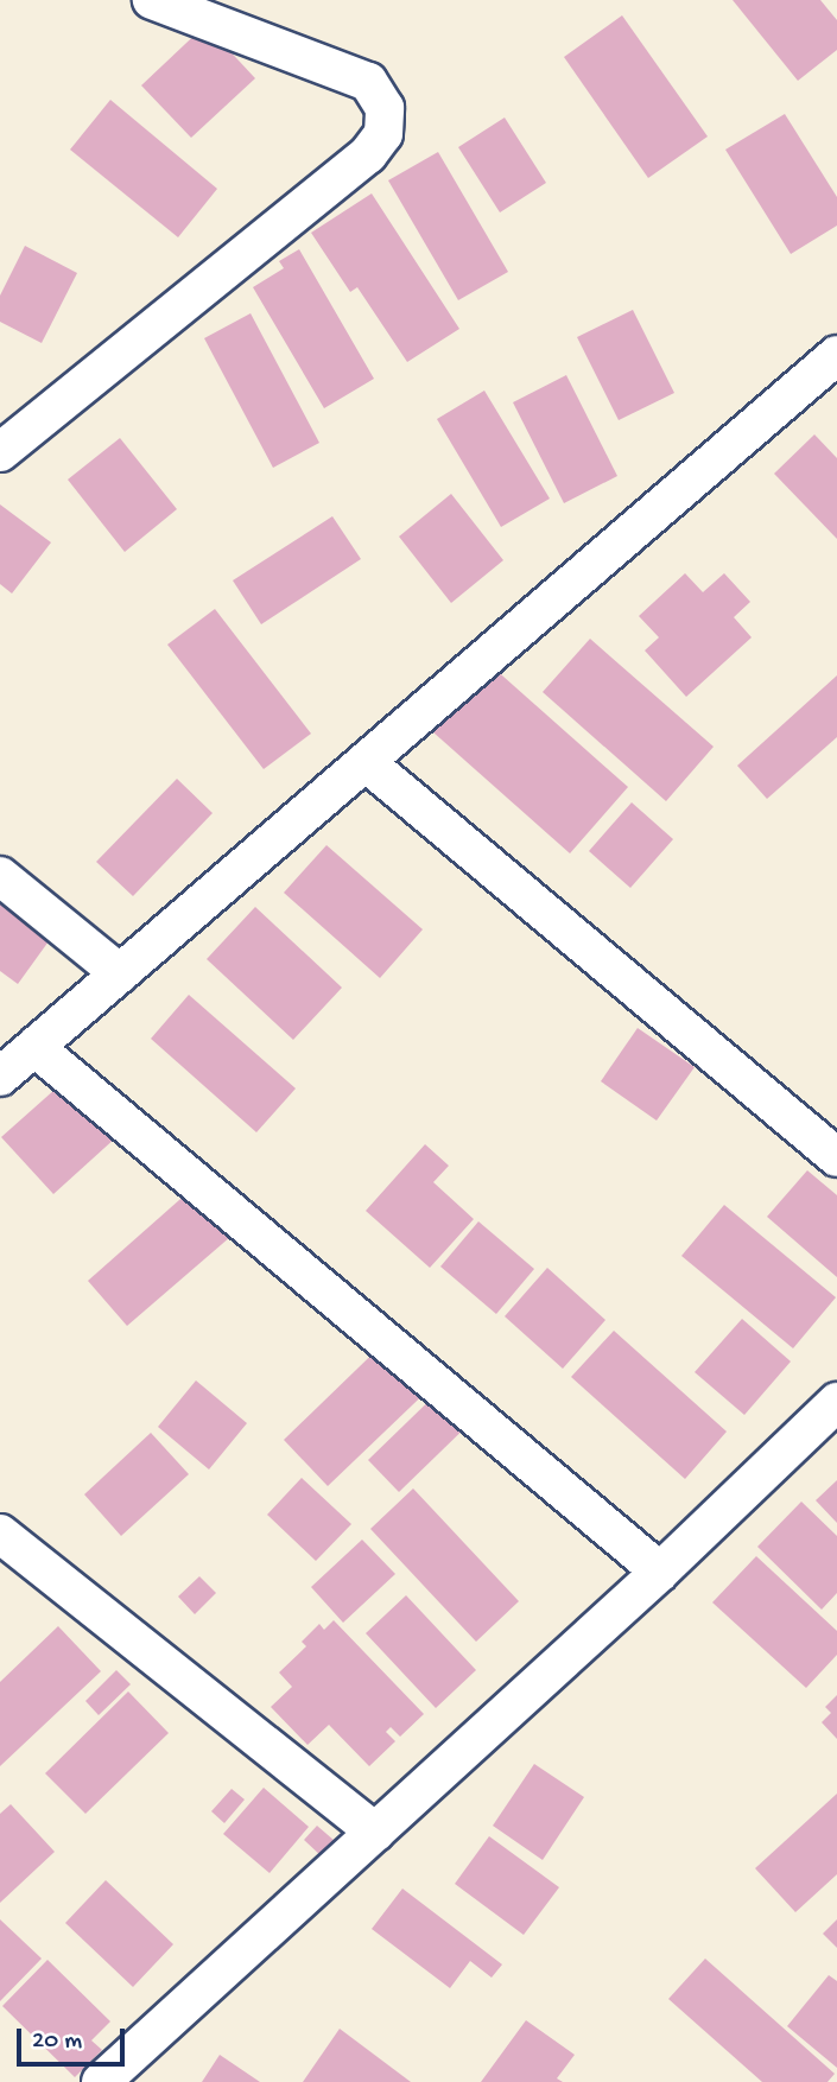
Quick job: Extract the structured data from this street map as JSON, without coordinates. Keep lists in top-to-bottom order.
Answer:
{
  "scale_bar": "20 m"
}
